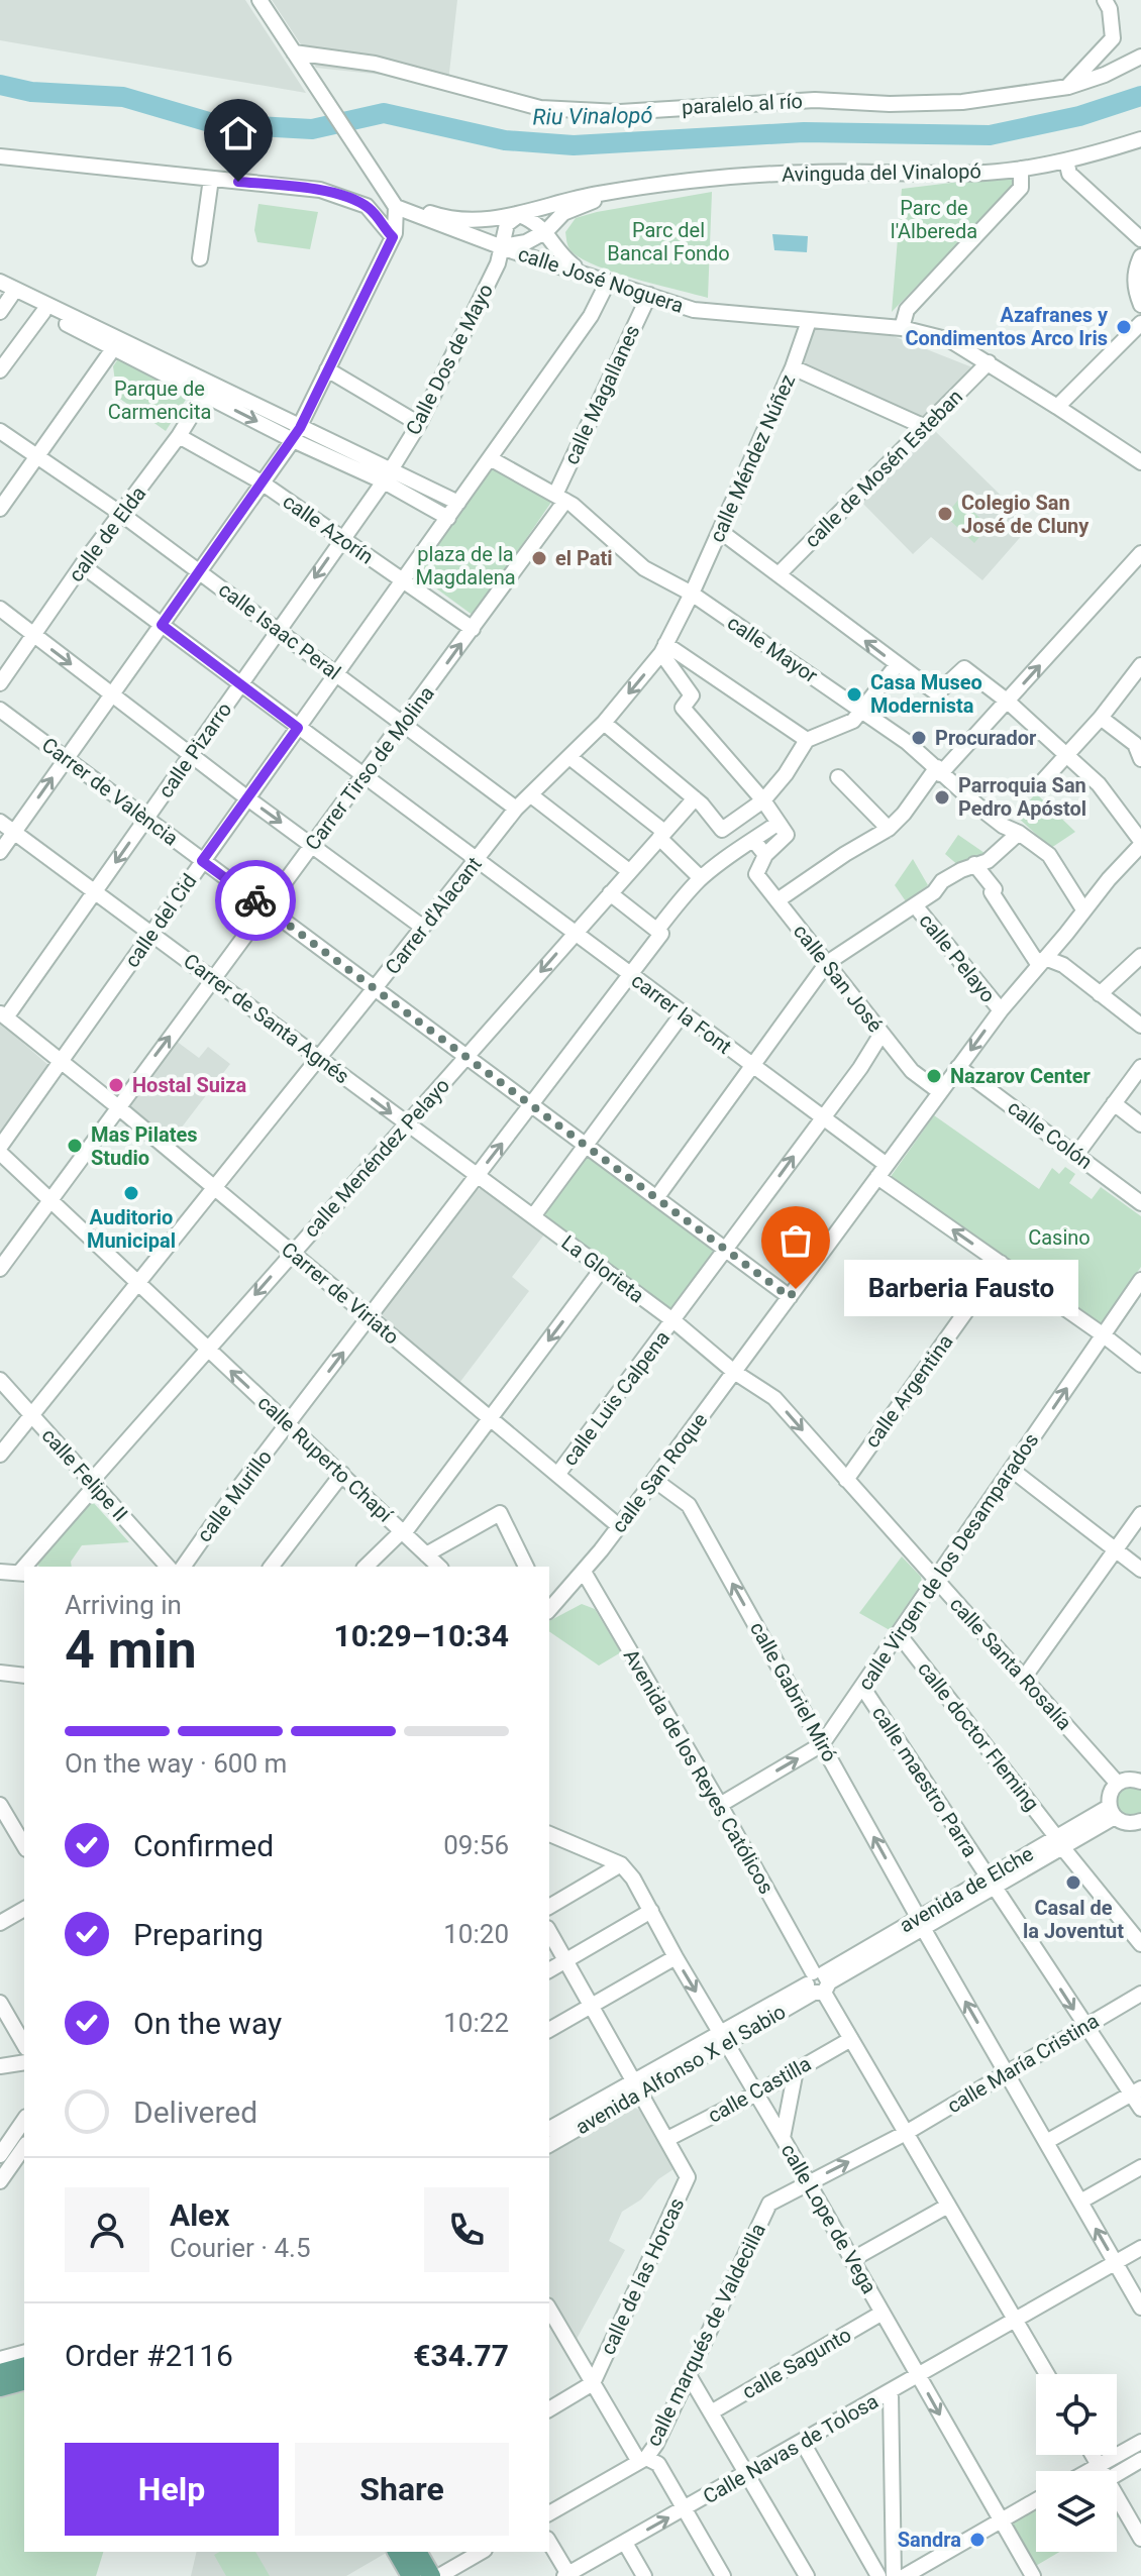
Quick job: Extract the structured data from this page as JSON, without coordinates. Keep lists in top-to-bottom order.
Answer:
{
  "streets": {
    "street": [
      "paralelo al río",
      "Avinguda del Vinalopó",
      "calle José Noguera",
      "Calle Dos de Mayo",
      "calle Magallanes",
      "calle Méndez Núñez",
      "calle de Mosén Esteban",
      "calle Azorín",
      "calle de Elda",
      "calle Isaac Peral",
      "calle Mayor",
      "calle Pizarro",
      "Carrer Tirso de Molina",
      "Carrer de València",
      "Carrer d'Alacant",
      "calle del Cid",
      "calle Pelayo",
      "calle San José",
      "carrer la Font",
      "Carrer de Santa Agnés",
      "calle Colón",
      "calle Menéndez Pelayo",
      "La Glorieta",
      "Carrer de Viriato",
      "calle Argentina",
      "calle Luis Calpena",
      "calle Ruperto Chapí",
      "calle San Roque",
      "calle Felipe II",
      "calle Murillo",
      "calle Virgen de los Desamparados",
      "calle Santa Rosalía",
      "calle Gabriel Miró",
      "calle doctor Fleming",
      "Avenida de los Reyes Católicos",
      "calle maestro Parra",
      "avenida de Elche",
      "calle María Cristina",
      "avenida Alfonso X el Sabio",
      "calle Castilla",
      "calle Lope de Vega",
      "calle de las Horcas",
      "calle marqués de Valdecilla",
      "calle Sagunto",
      "Calle Navas de Tolosa"
    ]
  },
  "crossings": [
    ["calle José Noguera", "Calle Dos de Mayo"],
    ["calle José Noguera", "calle Magallanes"],
    ["calle José Noguera", "calle Méndez Núñez"],
    ["calle José Noguera", "calle de Mosén Esteban"],
    ["calle José Noguera", "calle del Cid"],
    ["Calle Dos de Mayo", "calle Pizarro"],
    ["calle Magallanes", "calle Mayor"],
    ["calle Magallanes", "Carrer Tirso de Molina"],
    ["calle Méndez Núñez", "calle Mayor"],
    ["calle Méndez Núñez", "Carrer d'Alacant"],
    ["calle Azorín", "calle de Elda"],
    ["calle Azorín", "calle Pizarro"],
    ["calle Azorín", "Carrer Tirso de Molina"],
    ["calle Azorín", "calle del Cid"],
    ["calle de Elda", "calle Isaac Peral"],
    ["calle de Elda", "carrer la Font"],
    ["calle Isaac Peral", "calle Pizarro"],
    ["calle Isaac Peral", "Carrer Tirso de Molina"],
    ["calle Isaac Peral", "Carrer d'Alacant"],
    ["calle Isaac Peral", "calle del Cid"],
    ["calle Mayor", "Carrer Tirso de Molina"],
    ["calle Mayor", "calle del Cid"],
    ["calle Mayor", "calle San Roque"],
    ["calle Pizarro", "Carrer de València"],
    ["calle Pizarro", "carrer la Font"],
    ["calle Pizarro", "Carrer de Santa Agnés"],
    ["calle Pizarro", "Carrer de Viriato"],
    ["Carrer Tirso de Molina", "Carrer de València"],
    ["Carrer Tirso de Molina", "carrer la Font"],
    ["Carrer Tirso de Molina", "Carrer de Santa Agnés"],
    ["Carrer Tirso de Molina", "Carrer de Viriato"],
    ["Carrer Tirso de Molina", "calle Ruperto Chapí"],
    ["Carrer de València", "Carrer d'Alacant"],
    ["Carrer de València", "calle del Cid"],
    ["Carrer de València", "calle Menéndez Pelayo"],
    ["Carrer de València", "calle Luis Calpena"],
    ["Carrer de València", "calle San Roque"],
    ["Carrer de València", "calle Murillo"],
    ["Carrer d'Alacant", "carrer la Font"],
    ["Carrer d'Alacant", "Carrer de Santa Agnés"],
    ["Carrer d'Alacant", "Carrer de Viriato"],
    ["Carrer d'Alacant", "calle Ruperto Chapí"],
    ["Carrer d'Alacant", "calle Felipe II"],
    ["calle del Cid", "carrer la Font"],
    ["calle del Cid", "Carrer de Santa Agnés"],
    ["calle del Cid", "Carrer de Viriato"],
    ["calle del Cid", "calle Ruperto Chapí"],
    ["calle Pelayo", "calle San Roque"],
    ["calle San José", "calle Luis Calpena"],
    ["calle San José", "calle San Roque"],
    ["carrer la Font", "calle Menéndez Pelayo"],
    ["carrer la Font", "calle Argentina"],
    ["carrer la Font", "calle Luis Calpena"],
    ["carrer la Font", "calle San Roque"],
    ["carrer la Font", "calle Murillo"],
    ["carrer la Font", "calle Virgen de los Desamparados"],
    ["Carrer de Santa Agnés", "calle Menéndez Pelayo"],
    ["Carrer de Santa Agnés", "La Glorieta"],
    ["Carrer de Santa Agnés", "calle Murillo"],
    ["calle Colón", "calle San Roque"],
    ["calle Menéndez Pelayo", "Carrer de Viriato"],
    ["calle Menéndez Pelayo", "calle Ruperto Chapí"],
    ["calle Menéndez Pelayo", "calle Felipe II"],
    ["La Glorieta", "calle Luis Calpena"],
    ["La Glorieta", "calle San Roque"],
    ["La Glorieta", "calle Santa Rosalía"],
    ["Carrer de Viriato", "calle Luis Calpena"],
    ["Carrer de Viriato", "calle San Roque"],
    ["Carrer de Viriato", "calle Murillo"],
    ["calle Argentina", "calle Santa Rosalía"],
    ["calle Ruperto Chapí", "calle Murillo"],
    ["calle San Roque", "calle Santa Rosalía"],
    ["calle San Roque", "calle Gabriel Miró"],
    ["calle San Roque", "Avenida de los Reyes Católicos"],
    ["calle Virgen de los Desamparados", "calle Santa Rosalía"],
    ["calle Virgen de los Desamparados", "calle Gabriel Miró"],
    ["calle Virgen de los Desamparados", "calle doctor Fleming"],
    ["calle Virgen de los Desamparados", "Avenida de los Reyes Católicos"],
    ["calle Virgen de los Desamparados", "calle maestro Parra"],
    ["calle Gabriel Miró", "avenida de Elche"],
    ["calle Gabriel Miró", "calle María Cristina"],
    ["calle Gabriel Miró", "Calle Navas de Tolosa"],
    ["calle doctor Fleming", "avenida de Elche"],
    ["Avenida de los Reyes Católicos", "avenida de Elche"],
    ["Avenida de los Reyes Católicos", "calle María Cristina"],
    ["Avenida de los Reyes Católicos", "avenida Alfonso X el Sabio"],
    ["Avenida de los Reyes Católicos", "calle Castilla"],
    ["Avenida de los Reyes Católicos", "calle marqués de Valdecilla"],
    ["Avenida de los Reyes Católicos", "Calle Navas de Tolosa"],
    ["calle maestro Parra", "avenida de Elche"],
    ["avenida de Elche", "avenida Alfonso X el Sabio"],
    ["calle María Cristina", "calle marqués de Valdecilla"],
    ["avenida Alfonso X el Sabio", "calle Lope de Vega"],
    ["avenida Alfonso X el Sabio", "calle de las Horcas"],
    ["calle Castilla", "calle Lope de Vega"],
    ["calle Castilla", "calle de las Horcas"],
    ["calle Lope de Vega", "calle marqués de Valdecilla"],
    ["calle Lope de Vega", "calle Sagunto"],
    ["calle Lope de Vega", "Calle Navas de Tolosa"]
  ],
  "one_way": ["calle Virgen de los Desamparados", "calle Gabriel Miró"],
  "water": ["Riu Vinalopó"],
  "parks": [
    "Parc de l'Albereda",
    "Parc del Bancal Fondo",
    "Parque de Carmencita",
    "plaza de la Magdalena",
    "Casino"
  ],
  "places": [
    "Azafranes y Condimentos Arco Iris",
    "Colegio San José de Cluny",
    "el Pati",
    "Casa Museo Modernista",
    "Procurador",
    "Parroquia San Pedro Apóstol",
    "Nazarov Center",
    "Hostal Suiza",
    "Mas Pilates Studio",
    "Auditorio Municipal",
    "Barberia Fausto",
    "Casal de la Joventut",
    "Sandra"
  ],
  "page": {
    "bubble": "Barberia Fausto",
    "heading": ["4 min", "Arriving in", "10:29–10:34"],
    "panel": [
      "Alex",
      "Courier · 4.5",
      "Order #2116",
      "€34.77"
    ],
    "bar": "On the way · 600 m",
    "list": [
      ["Confirmed", "09:56"],
      ["Preparing", "10:20"],
      ["On the way", "10:22"],
      "Delivered"
    ],
    "buttons": ["Help", "Share"]
  }
}
